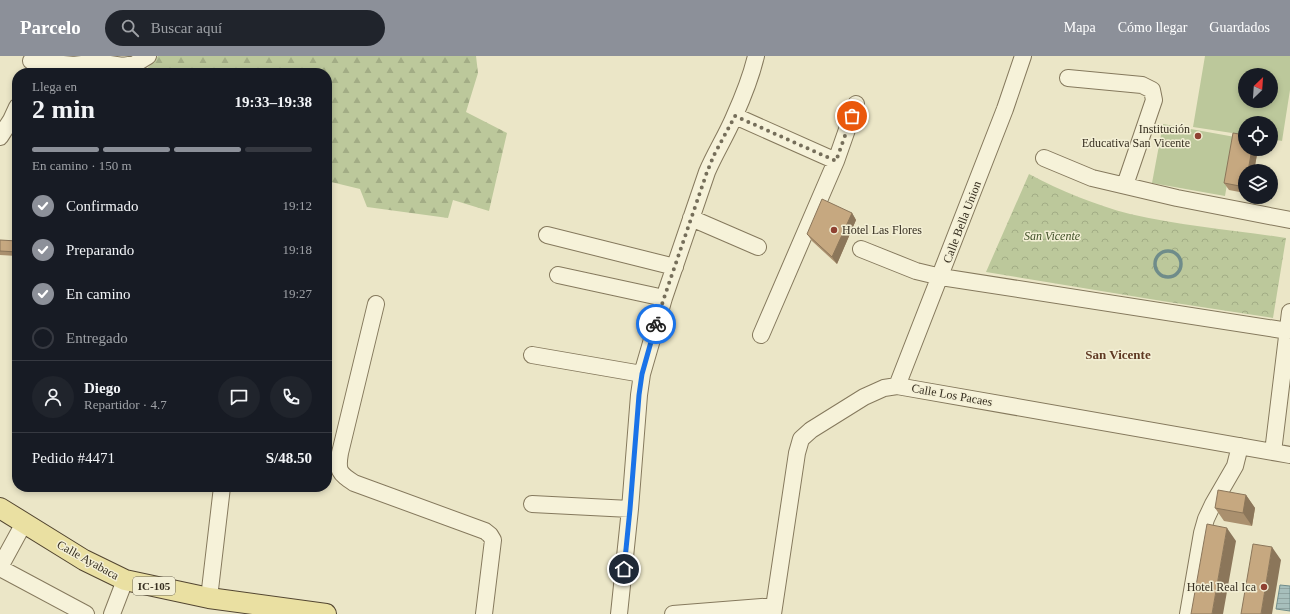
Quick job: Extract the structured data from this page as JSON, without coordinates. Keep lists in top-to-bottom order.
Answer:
{
  "streets": {
    "main road": ["Calle Ayabaca", "IC-105"],
    "street": ["Calle Bella Union", "Calle Los Pacaes"]
  },
  "crossings": [
    ["Calle Bella Union", "Calle Los Pacaes"]
  ],
  "districts": ["San Vicente"],
  "parks": ["San Vicente"],
  "places": ["Institución Educativa San Vicente", "Hotel Las Flores", "Hotel Real Ica"],
  "north": "top right",
  "page": {
    "header": "Parcelo",
    "search": "Buscar aquí",
    "nav": ["Mapa", "Cómo llegar", "Guardados"],
    "heading": ["2 min", "Llega en", "19:33–19:38"],
    "panel": [
      "Diego",
      "Repartidor · 4.7",
      "Pedido #4471",
      "S/48.50"
    ],
    "bar": "En camino · 150 m",
    "list": [
      ["Confirmado", "19:12"],
      ["Preparando", "19:18"],
      ["En camino", "19:27"],
      "Entregado"
    ]
  }
}
